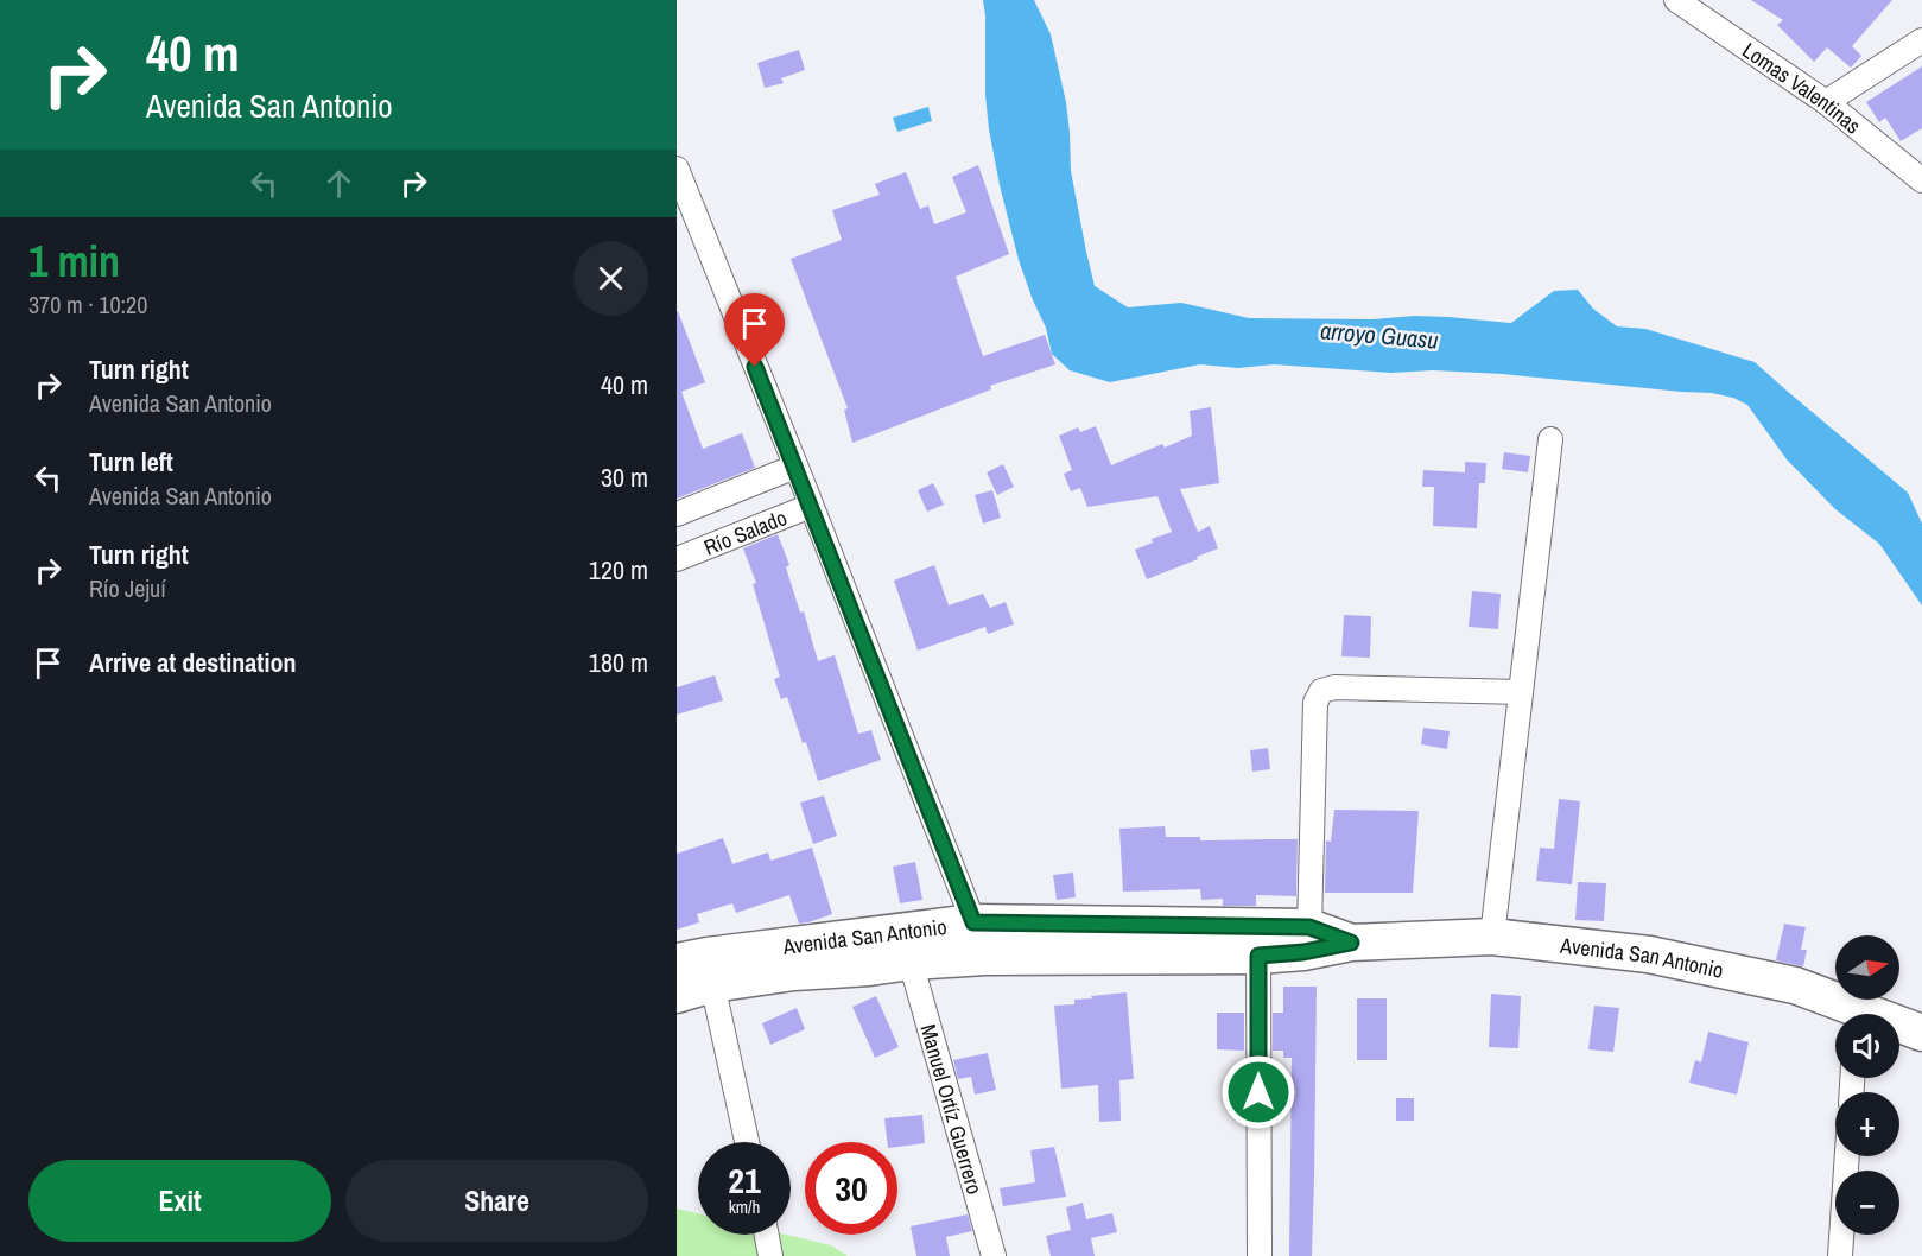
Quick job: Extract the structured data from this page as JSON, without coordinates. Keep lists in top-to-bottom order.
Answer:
{
  "streets": {
    "main road": ["Avenida San Antonio"],
    "street": ["Lomas Valentinas", "Río Salado", "Manuel Ortíz Guerrero"]
  },
  "crossings": [
    ["Avenida San Antonio", "Manuel Ortíz Guerrero"]
  ],
  "water": ["arroyo Guasu"],
  "north": "right",
  "page": {
    "turn": ["40 m", "Avenida San Antonio"],
    "heading": ["1 min", "370 m · 10:20"],
    "list": [
      {
        "name": "Turn right",
        "note": "Avenida San Antonio",
        "value": "40 m"
      },
      {
        "name": "Turn left",
        "note": "Avenida San Antonio",
        "value": "30 m"
      },
      {
        "name": "Turn right",
        "note": "Río Jejuí",
        "value": "120 m"
      },
      {
        "name": "Arrive at destination",
        "value": "180 m"
      }
    ],
    "map_buttons": ["+", "−"],
    "speed": "21 km/h",
    "limit": "30",
    "buttons": ["Exit", "Share"]
  }
}
